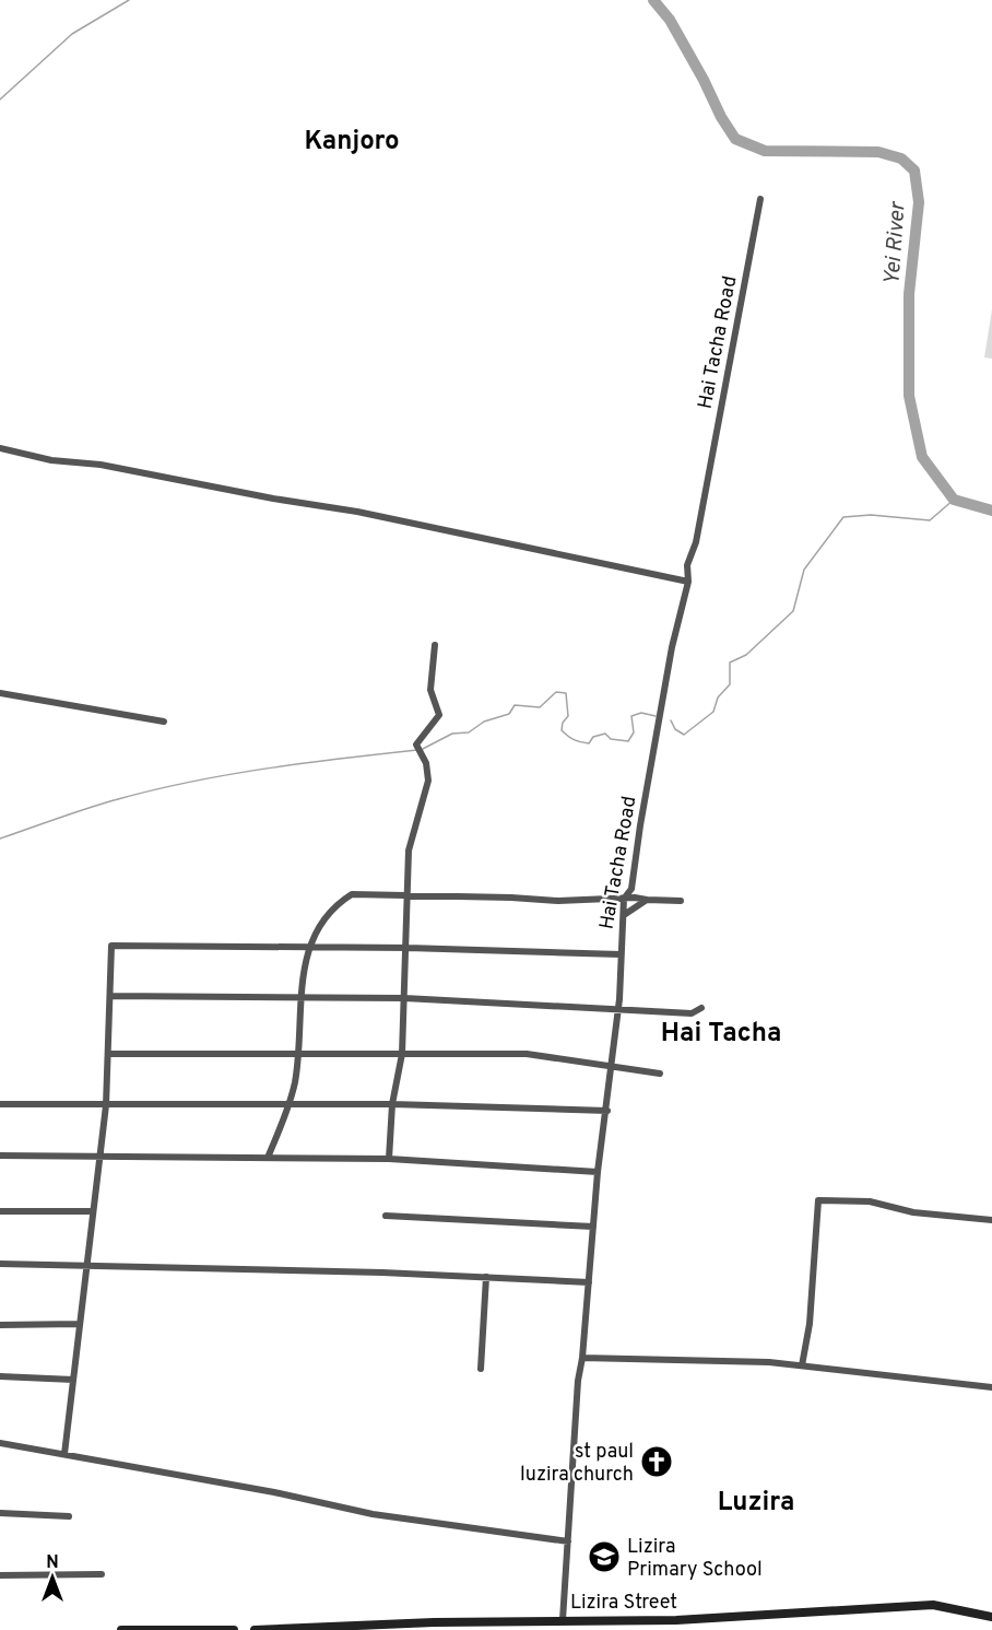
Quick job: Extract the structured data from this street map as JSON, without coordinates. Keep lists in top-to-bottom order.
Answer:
{
  "streets": {
    "street": ["Hai Tacha Road", "Lizira Street"]
  },
  "crossings": [
    ["Hai Tacha Road", "Lizira Street"]
  ],
  "districts": ["Kanjoro", "Hai Tacha", "Luzira"],
  "water": ["Yei River"],
  "places": {
    "church": ["st paul luzira church"],
    "school or university": ["Lizira Primary School"]
  },
  "north": "top"
}
